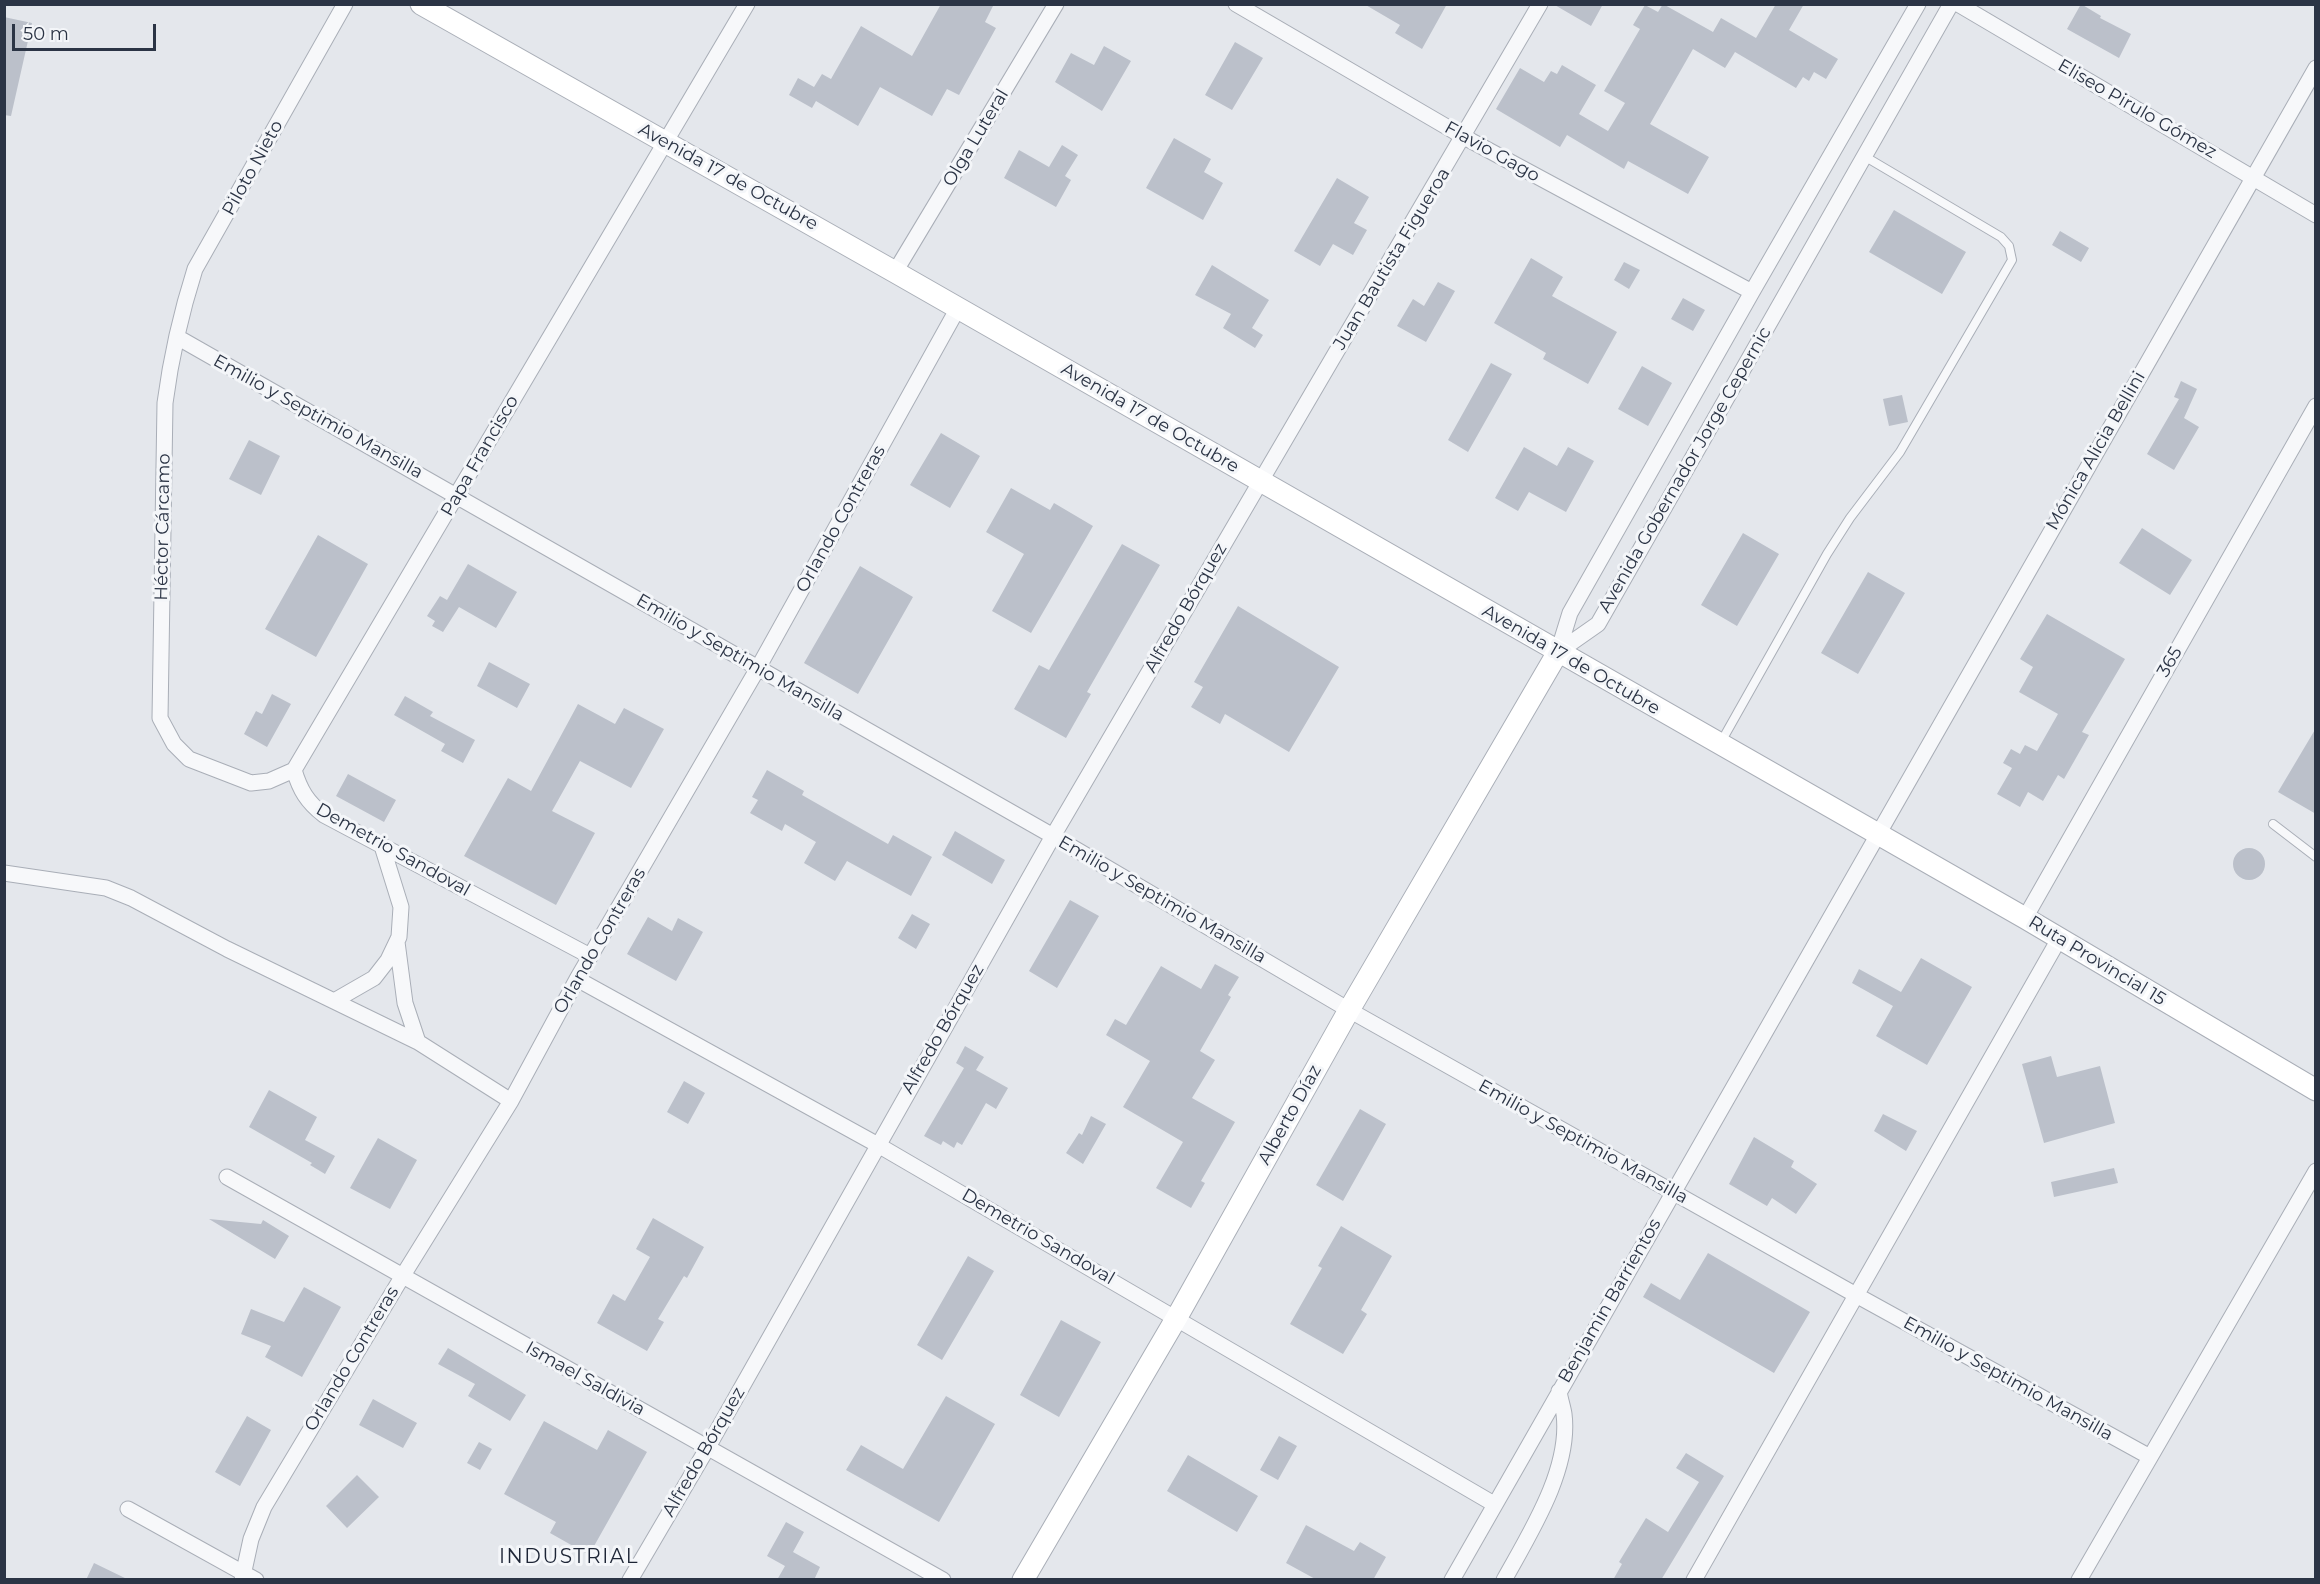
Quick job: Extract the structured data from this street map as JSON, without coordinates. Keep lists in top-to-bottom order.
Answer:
{
  "streets": {
    "main road": ["Avenida 17 de Octubre", "Ruta Provincial 15", "Alberto Díaz"],
    "street": [
      "Eliseo Pirulo Gómez",
      "Olga Luteral",
      "Flavio Gago",
      "Piloto Nieto",
      "Juan Bautista Figueroa",
      "Emilio y Septimio Mansilla",
      "Mónica Alicia Bellini",
      "Papa Francisco",
      "Avenida Gobernador Jorge Cepernic",
      "Orlando Contreras",
      "Héctor Cárcamo",
      "Alfredo Bórquez",
      "365",
      "Demetrio Sandoval",
      "Benjamin Barrientos",
      "Ismael Saldivia"
    ]
  },
  "crossings": [
    ["Eliseo Pirulo Gómez", "Mónica Alicia Bellini"],
    ["Olga Luteral", "Avenida 17 de Octubre"],
    ["Flavio Gago", "Juan Bautista Figueroa"],
    ["Flavio Gago", "Avenida Gobernador Jorge Cepernic"],
    ["Piloto Nieto", "Emilio y Septimio Mansilla"],
    ["Piloto Nieto", "Héctor Cárcamo"],
    ["Avenida 17 de Octubre", "Juan Bautista Figueroa"],
    ["Avenida 17 de Octubre", "Mónica Alicia Bellini"],
    ["Avenida 17 de Octubre", "Papa Francisco"],
    ["Avenida 17 de Octubre", "Avenida Gobernador Jorge Cepernic"],
    ["Avenida 17 de Octubre", "Orlando Contreras"],
    ["Avenida 17 de Octubre", "Alfredo Bórquez"],
    ["Avenida 17 de Octubre", "Ruta Provincial 15"],
    ["Avenida 17 de Octubre", "Alberto Díaz"],
    ["Avenida 17 de Octubre", "Benjamin Barrientos"],
    ["Juan Bautista Figueroa", "Alfredo Bórquez"],
    ["Emilio y Septimio Mansilla", "Papa Francisco"],
    ["Emilio y Septimio Mansilla", "Orlando Contreras"],
    ["Emilio y Septimio Mansilla", "Héctor Cárcamo"],
    ["Emilio y Septimio Mansilla", "Alfredo Bórquez"],
    ["Emilio y Septimio Mansilla", "Alberto Díaz"],
    ["Emilio y Septimio Mansilla", "Benjamin Barrientos"],
    ["Mónica Alicia Bellini", "Ruta Provincial 15"],
    ["Mónica Alicia Bellini", "Benjamin Barrientos"],
    ["Papa Francisco", "Héctor Cárcamo"],
    ["Papa Francisco", "Demetrio Sandoval"],
    ["Avenida Gobernador Jorge Cepernic", "Alberto Díaz"],
    ["Orlando Contreras", "Demetrio Sandoval"],
    ["Orlando Contreras", "Ismael Saldivia"],
    ["Héctor Cárcamo", "Demetrio Sandoval"],
    ["Alfredo Bórquez", "Demetrio Sandoval"],
    ["Alfredo Bórquez", "Ismael Saldivia"],
    ["365", "Ruta Provincial 15"],
    ["Demetrio Sandoval", "Alberto Díaz"],
    ["Demetrio Sandoval", "Benjamin Barrientos"],
    ["Ruta Provincial 15", "Benjamin Barrientos"]
  ],
  "districts": ["INDUSTRIAL"],
  "scale_bar": "50 m"
}
